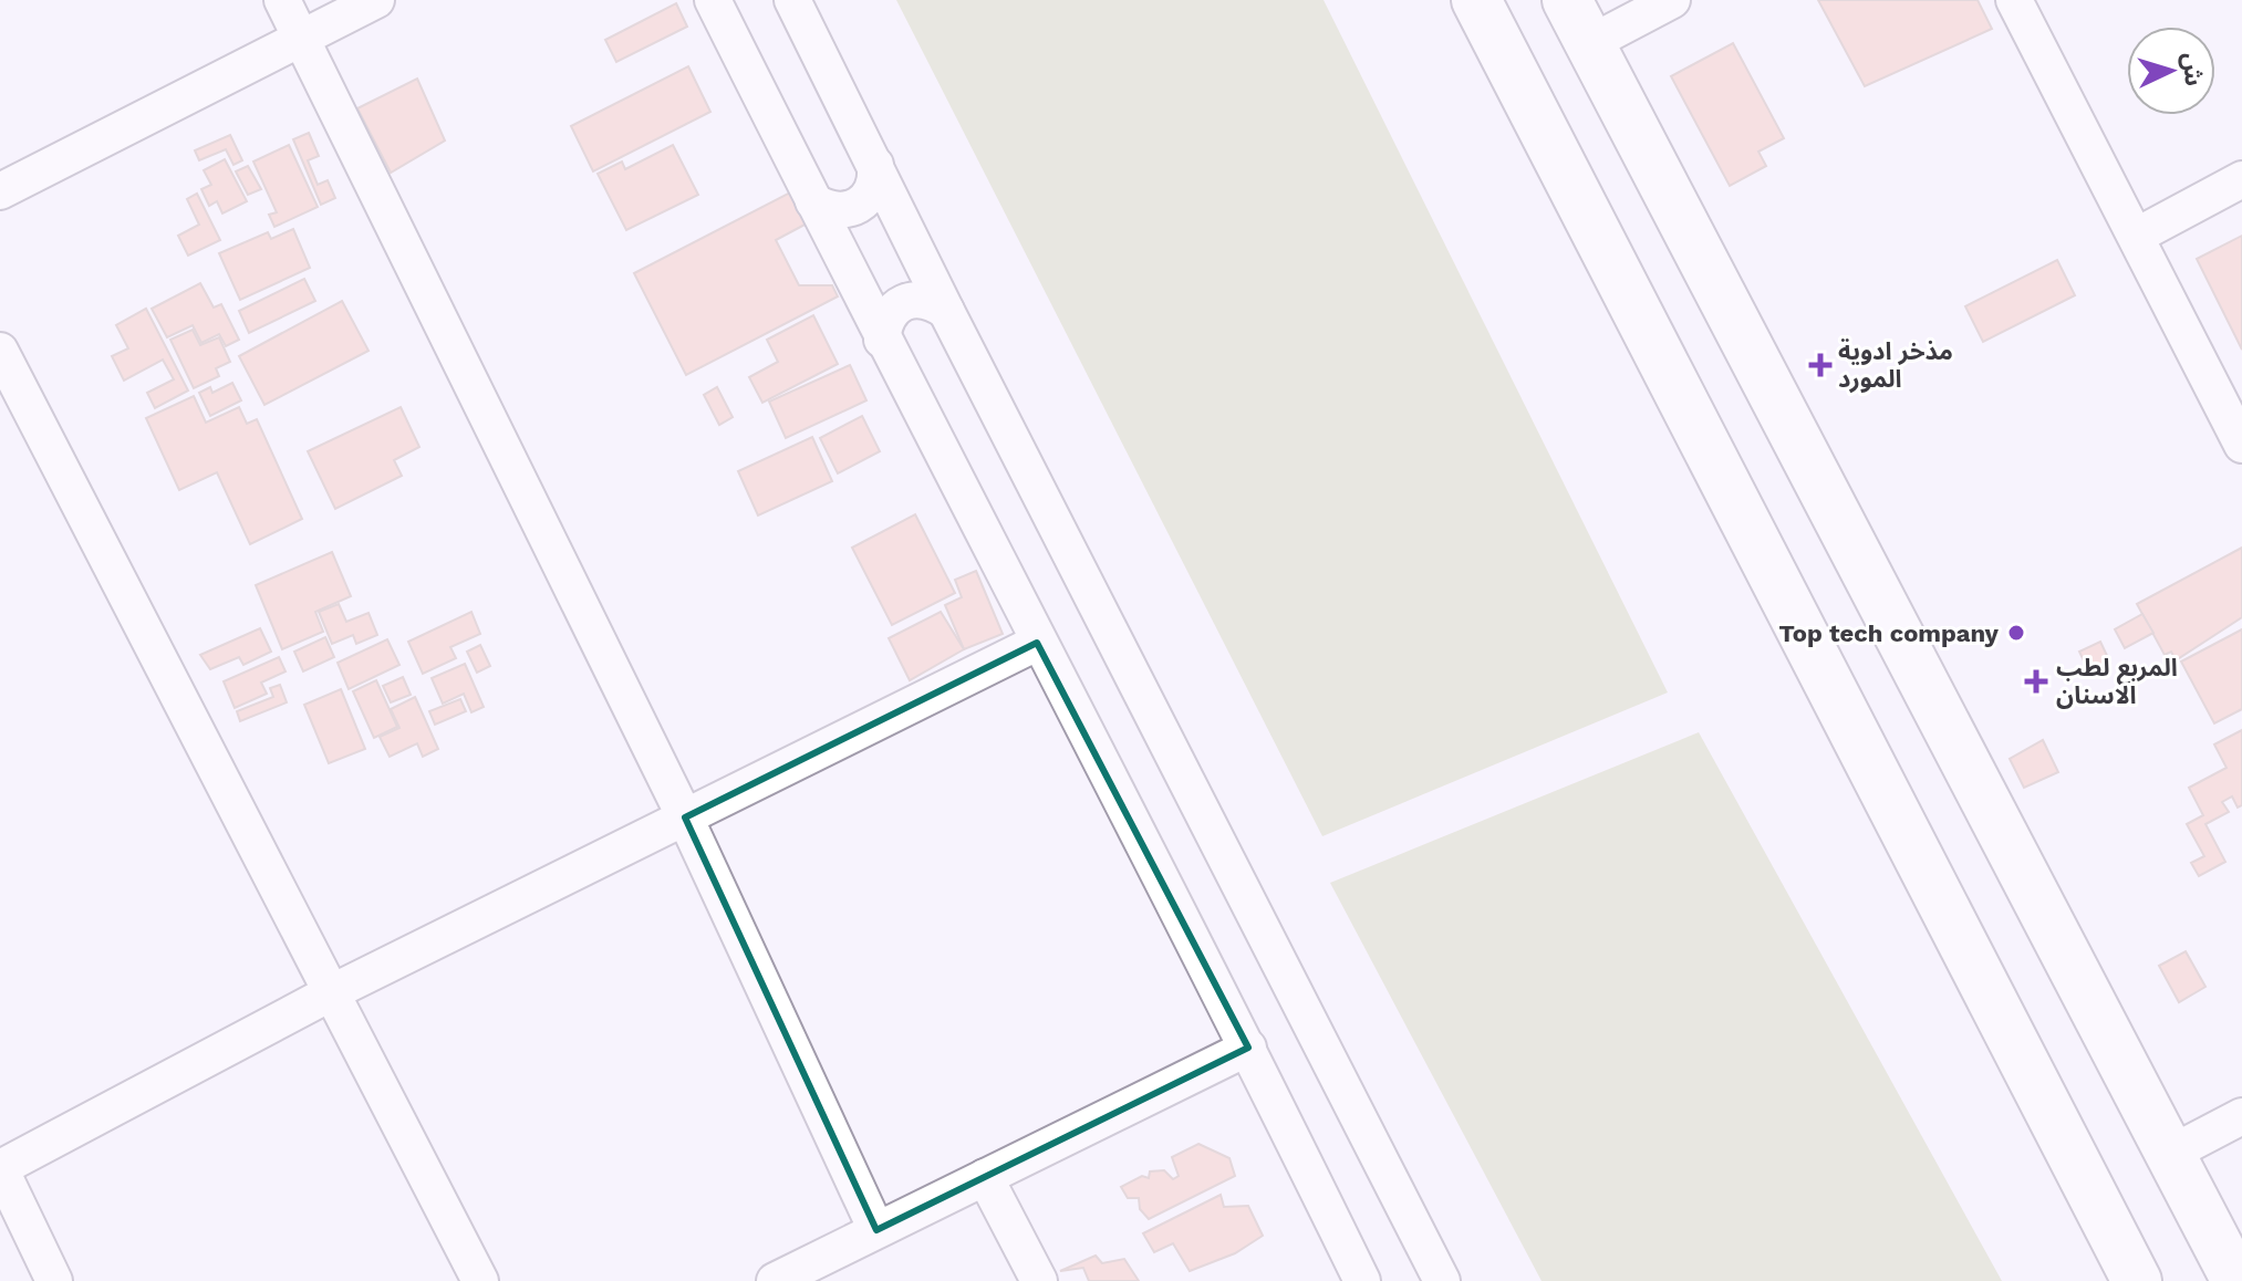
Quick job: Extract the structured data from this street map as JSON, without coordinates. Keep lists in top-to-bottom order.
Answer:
{
  "places": {
    "health": ["مذخر ادوية المورد", "المربع لطب الاسنان"],
    "other": ["Top tech company"]
  },
  "north": "right"
}
